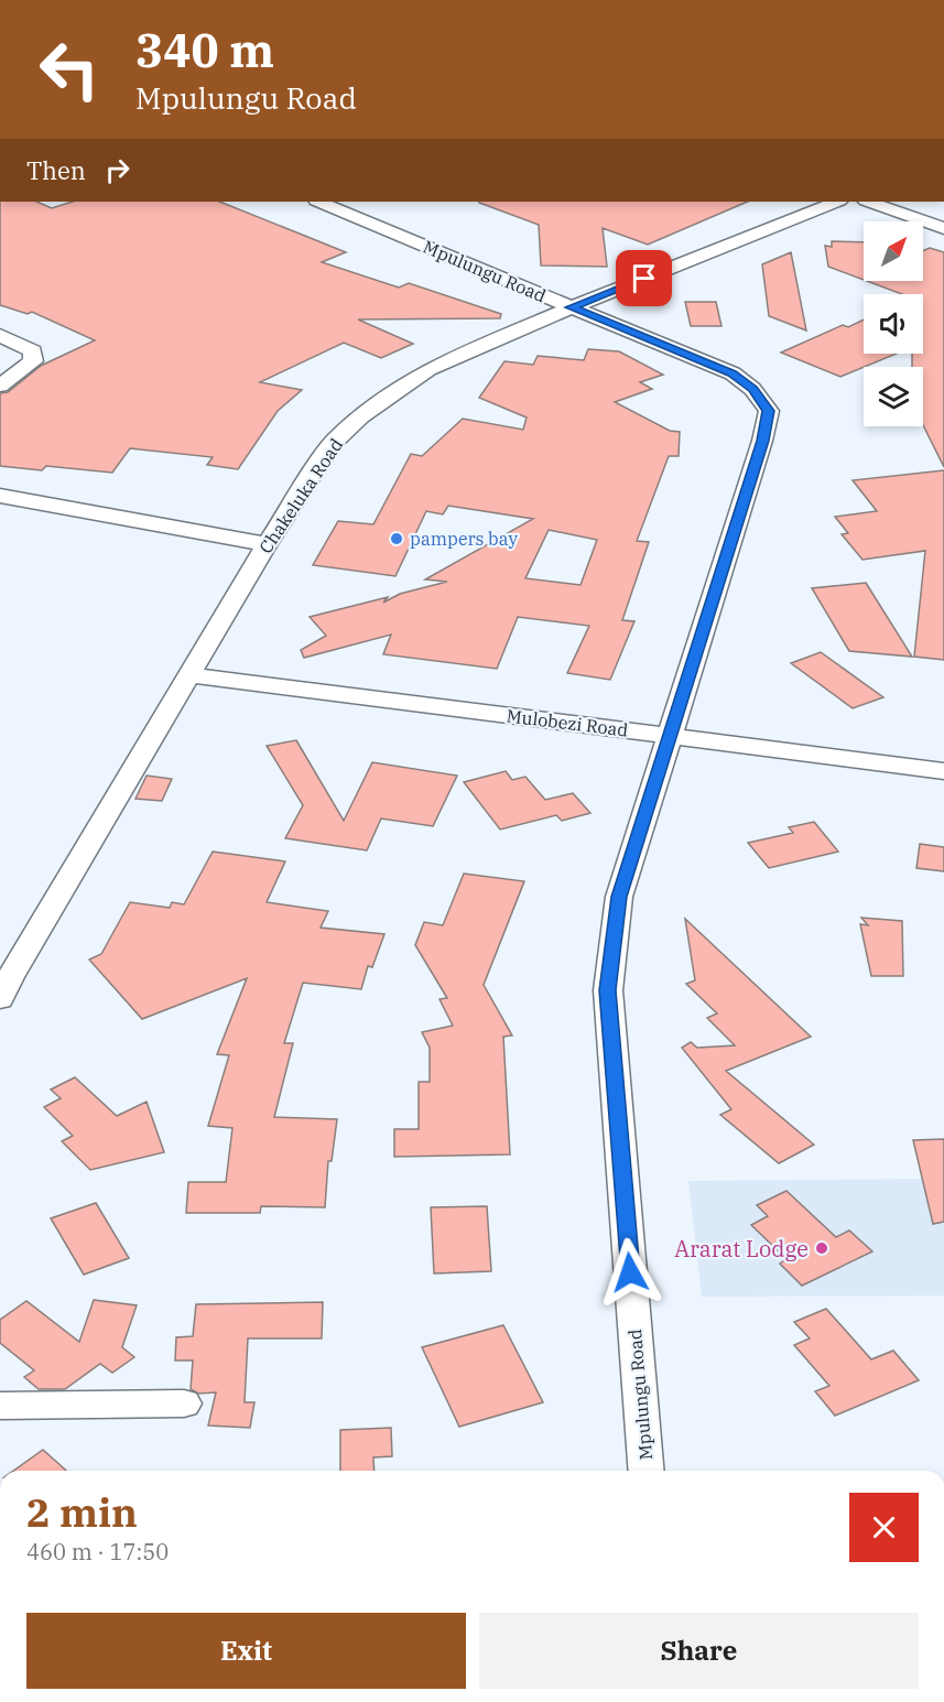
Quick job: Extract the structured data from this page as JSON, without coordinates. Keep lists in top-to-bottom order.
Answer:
{
  "streets": {
    "street": ["Mpulungu Road", "Chakeluka Road", "Mulobezi Road"]
  },
  "crossings": [
    ["Mpulungu Road", "Chakeluka Road"],
    ["Mpulungu Road", "Mulobezi Road"],
    ["Chakeluka Road", "Mulobezi Road"]
  ],
  "places": ["pampers bay", "Ararat Lodge"],
  "north": "top right",
  "page": {
    "turn": ["340 m", "Mpulungu Road"],
    "then": "Then",
    "heading": ["2 min", "460 m · 17:50"],
    "buttons": ["Exit", "Share"]
  }
}
